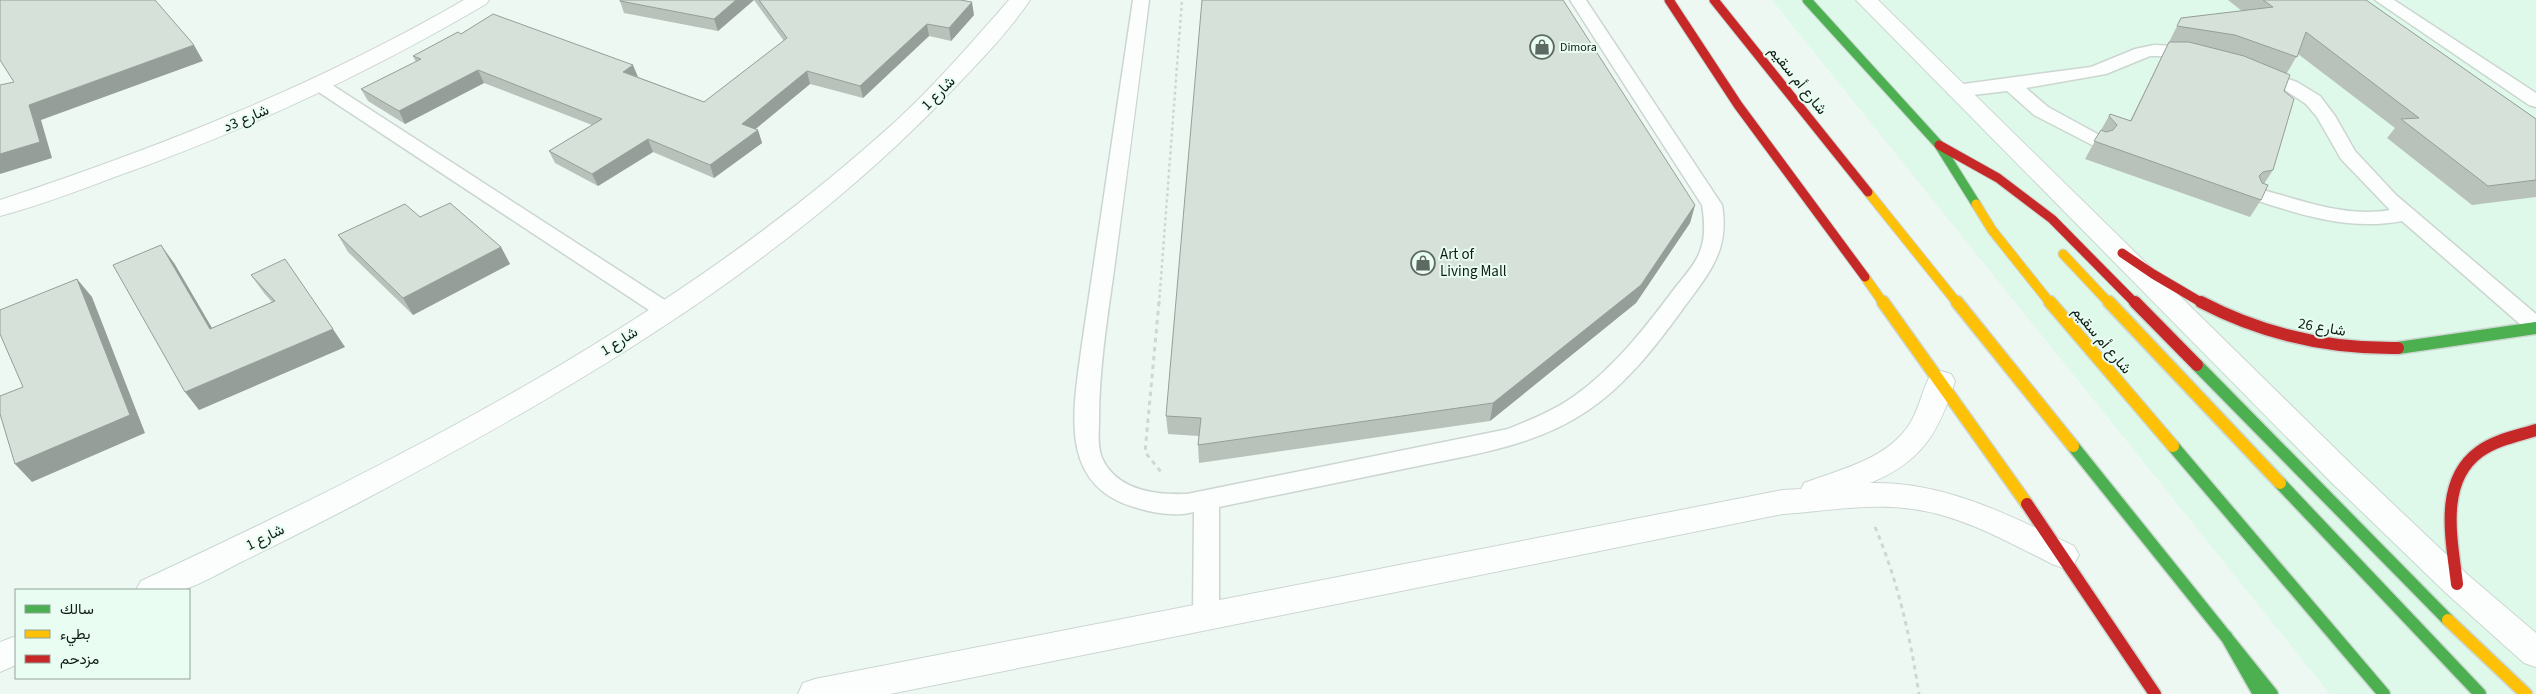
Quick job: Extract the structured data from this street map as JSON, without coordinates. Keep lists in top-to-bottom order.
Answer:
{
  "streets": {
    "main road": ["شارع أم سقيم", "شارع 26"],
    "street": ["شارع 1", "شارع 3د"]
  },
  "places": {
    "shop": ["Dimora", "Art of Living Mall"]
  },
  "legend": ["سالك", "بطيء", "مزدحم"]
}
